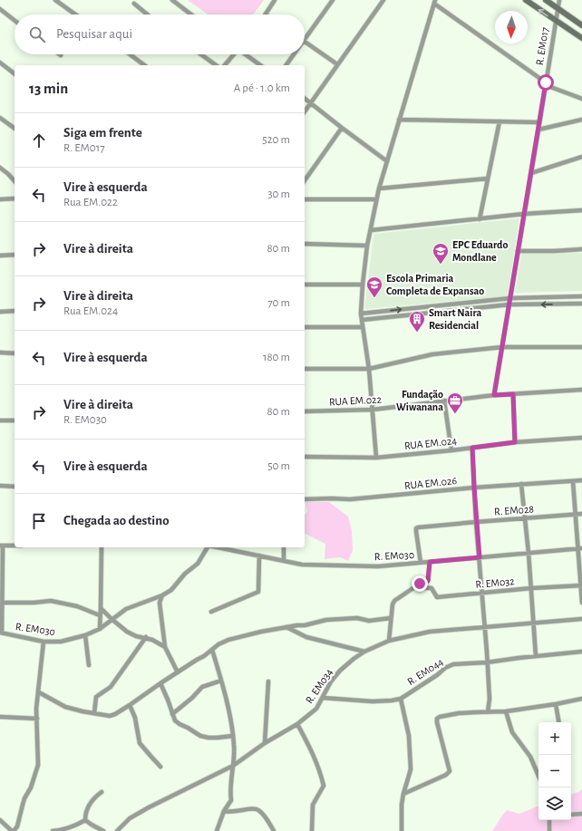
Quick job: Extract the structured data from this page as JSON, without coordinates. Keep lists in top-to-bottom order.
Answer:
{
  "streets": {
    "street": [
      "R. EM017",
      "RUA EM.022",
      "RUA EM.024",
      "RUA EM.026",
      "R. EM028",
      "R. EM030",
      "R. EM032",
      "R. EM044",
      "R. EM034"
    ]
  },
  "crossings": [
    ["R. EM017", "RUA EM.022"],
    ["R. EM028", "R. EM030"],
    ["R. EM044", "R. EM034"]
  ],
  "places": {
    "school or university": ["EPC Eduardo Mondlane", "Escola Primaria Completa de Expansao"],
    "building": ["Smart Naira Residencial"],
    "office": ["Fundação Wiwanana"]
  },
  "north": "bottom",
  "page": {
    "search": "Pesquisar aqui",
    "heading": ["13 min", "A pé · 1.0 km"],
    "list": [
      ["Siga em frente", "R. EM017", "520 m"],
      ["Vire à esquerda", "Rua EM.022", "30 m"],
      ["Vire à direita", "80 m"],
      ["Vire à direita", "Rua EM.024", "70 m"],
      ["Vire à esquerda", "180 m"],
      ["Vire à direita", "R. EM030", "80 m"],
      ["Vire à esquerda", "50 m"],
      "Chegada ao destino"
    ],
    "map_buttons": ["+", "−"]
  }
}
